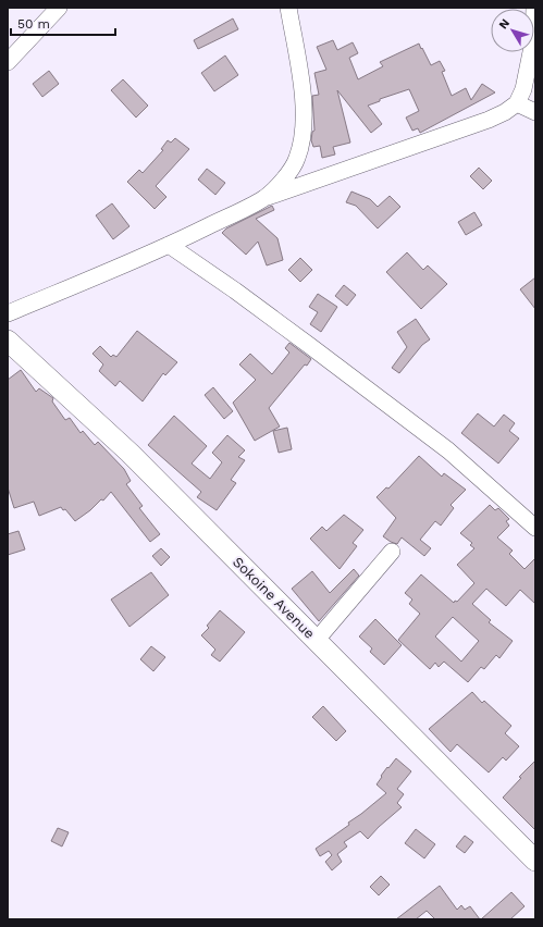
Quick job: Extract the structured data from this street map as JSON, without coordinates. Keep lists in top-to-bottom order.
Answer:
{
  "streets": {
    "street": ["Sokoine Avenue"]
  },
  "scale_bar": "50 m",
  "north": "top left"
}
